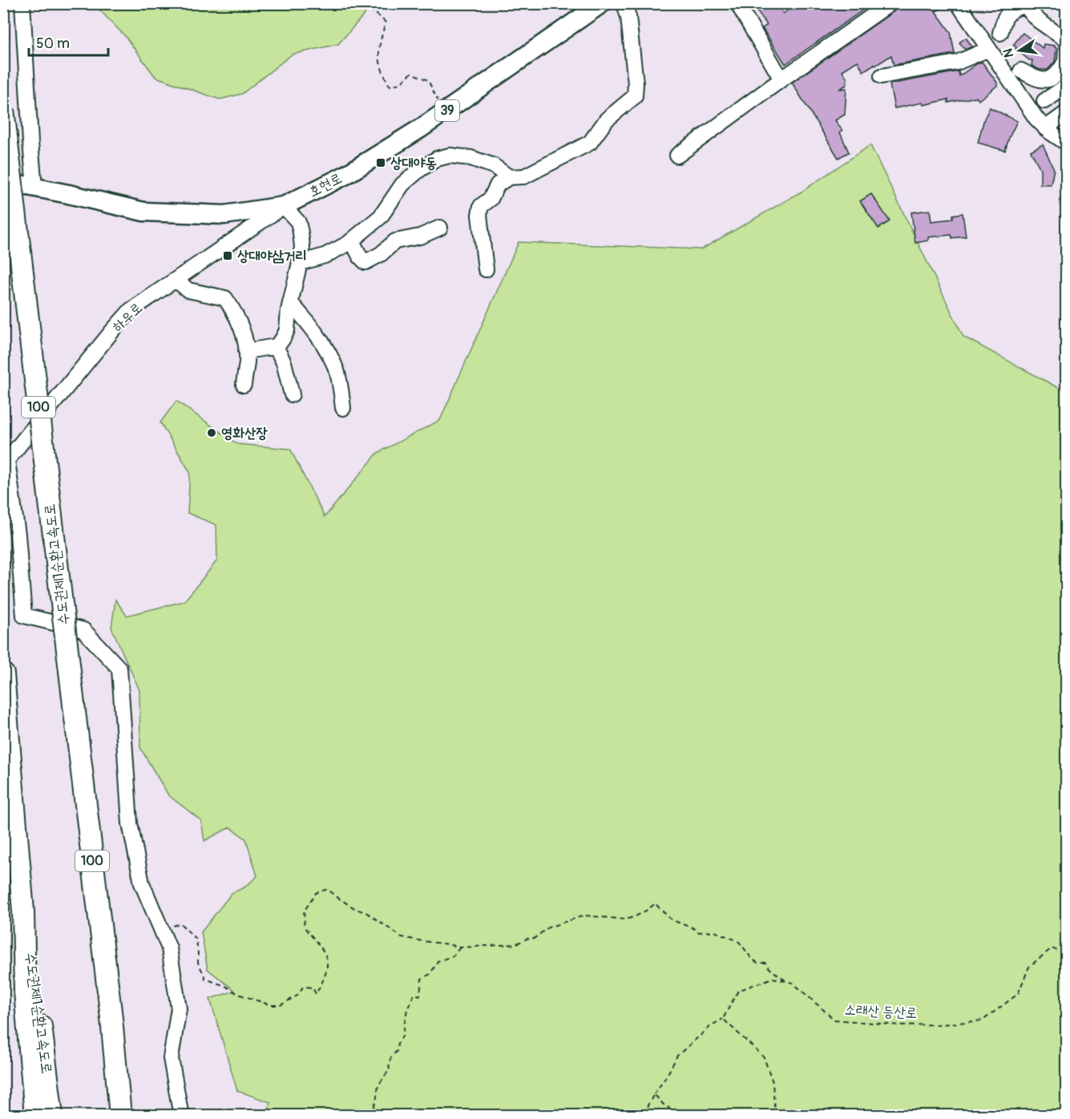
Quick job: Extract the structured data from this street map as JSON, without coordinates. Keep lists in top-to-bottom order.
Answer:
{
  "streets": {
    "highway": ["100", "수도권제1순환고속도로"],
    "main road": ["39", "호현로"],
    "street": ["하우로"],
    "path": ["소래산 등산로"]
  },
  "crossings": [
    ["호현로", "하우로"]
  ],
  "places": {
    "transit": ["상대야동", "상대야삼거리"],
    "other": ["영화산장"]
  },
  "scale_bar": "50 m",
  "north": "left"
}
